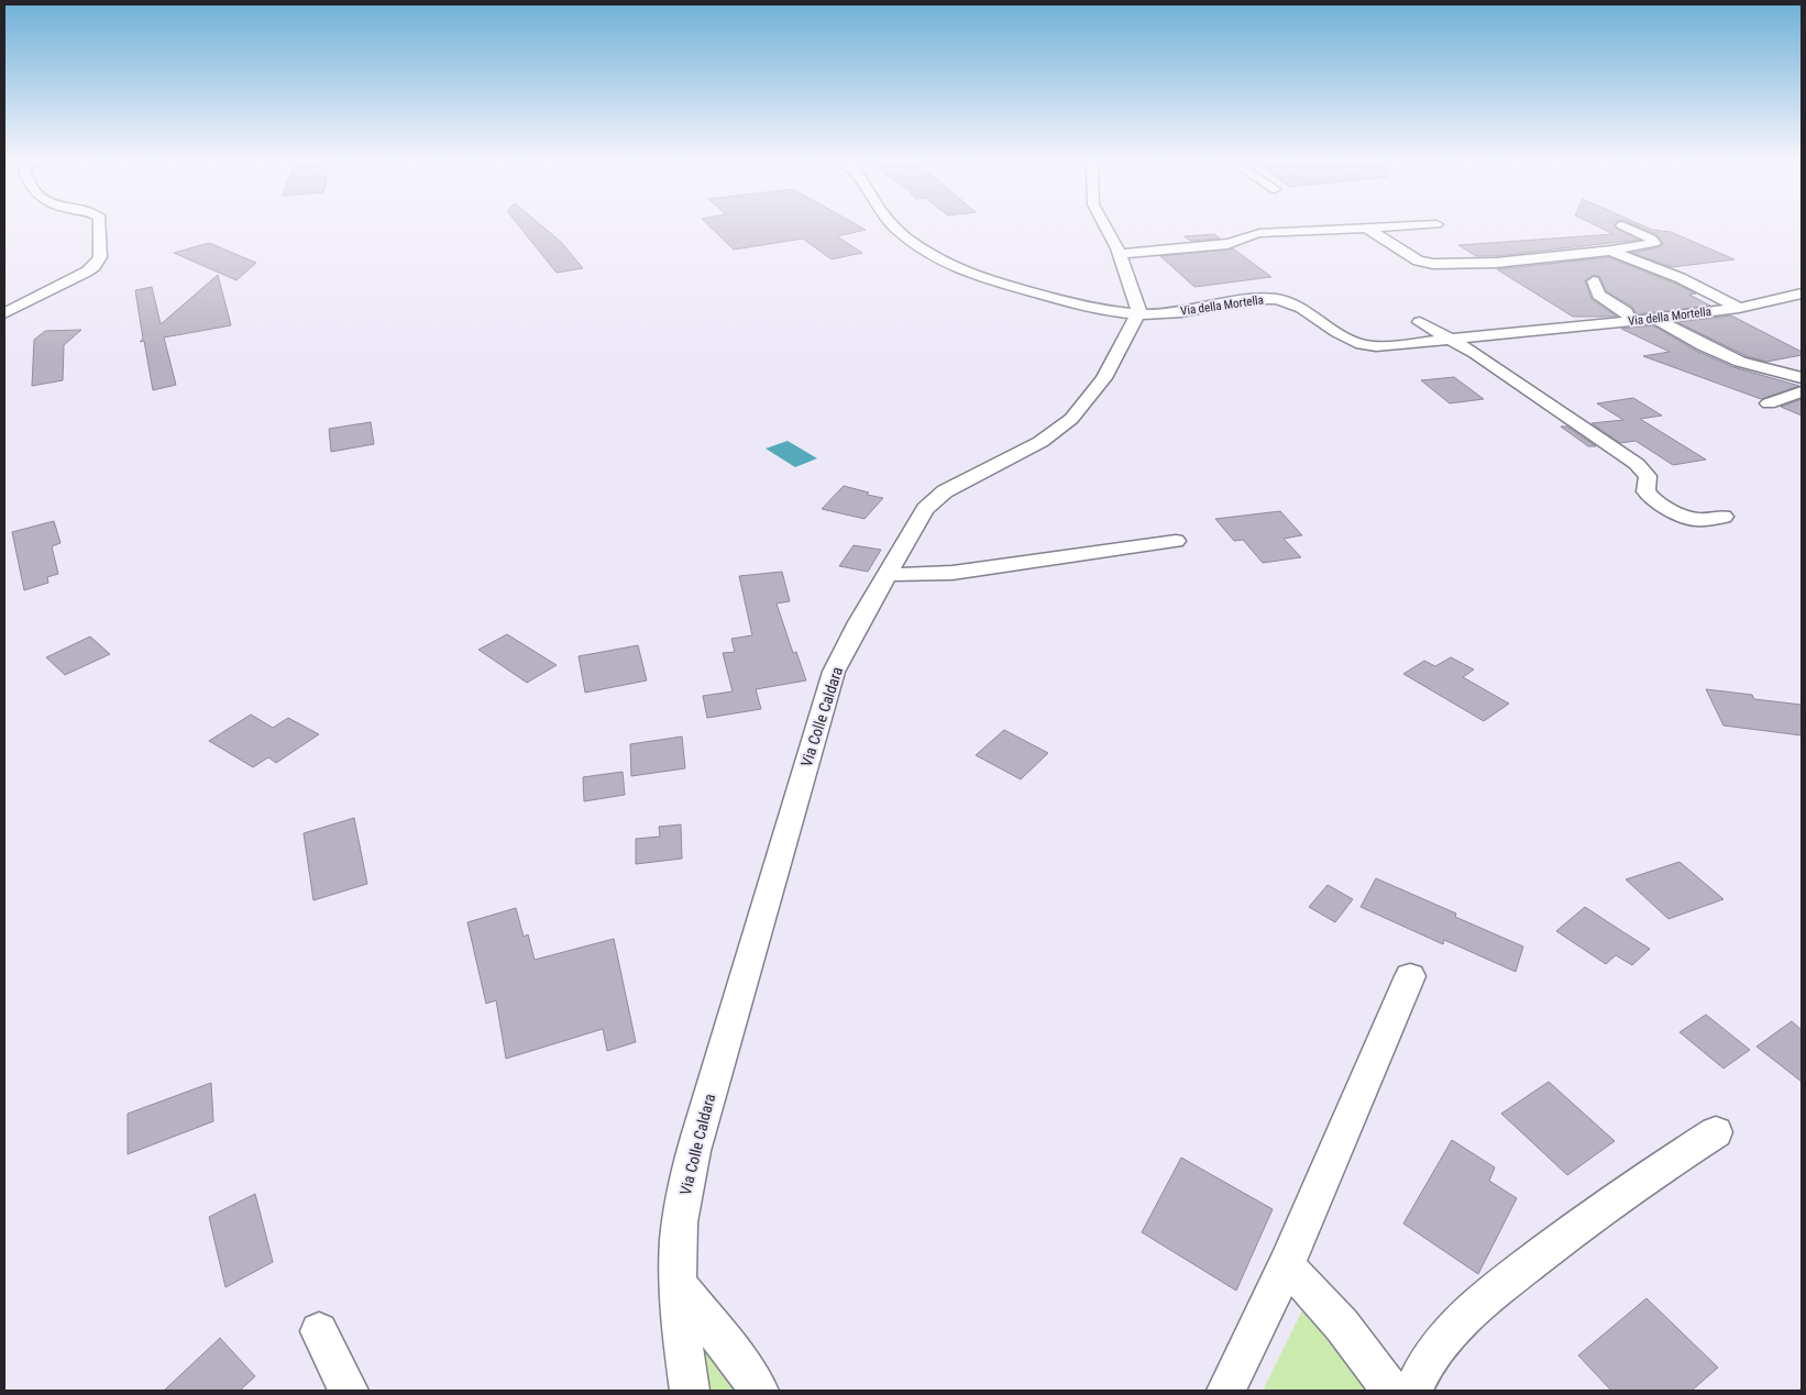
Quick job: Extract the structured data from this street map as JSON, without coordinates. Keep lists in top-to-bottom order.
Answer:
{
  "streets": {
    "street": ["Via della Mortella", "Via Colle Caldara"]
  },
  "crossings": [
    ["Via della Mortella", "Via Colle Caldara"]
  ]
}
